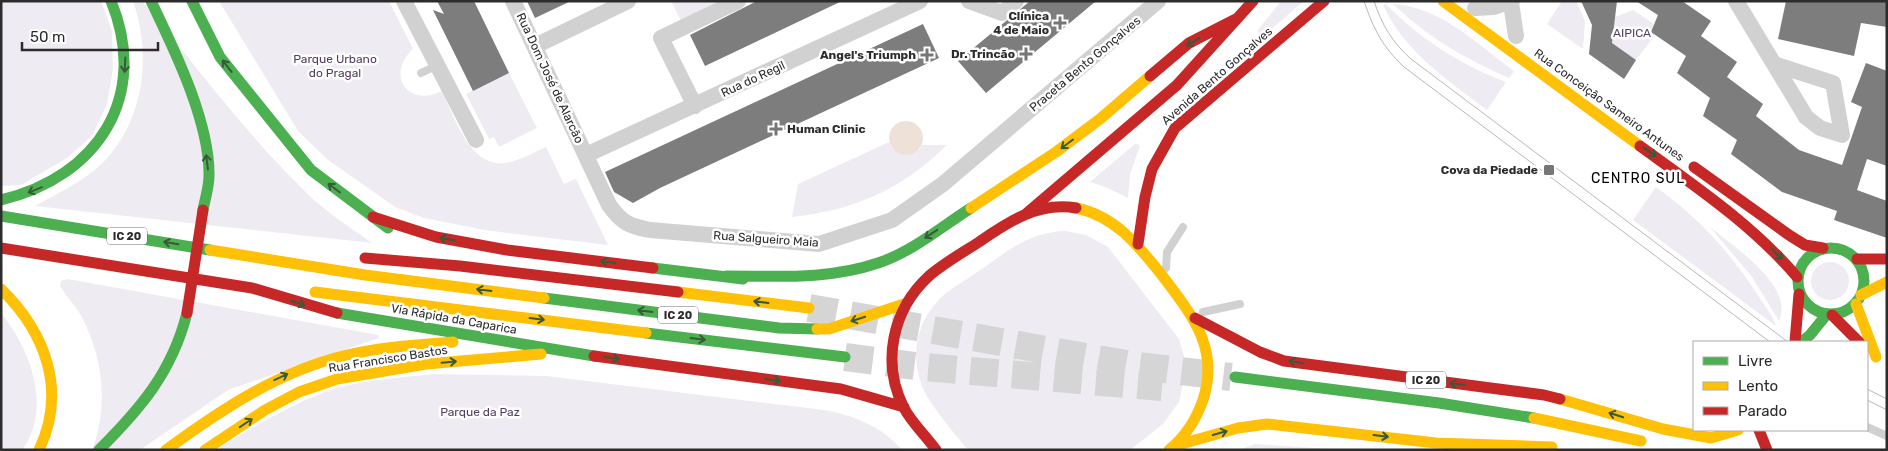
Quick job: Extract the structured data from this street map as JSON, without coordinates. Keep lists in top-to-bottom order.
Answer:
{
  "streets": {
    "main road": [
      "Avenida Bento Gonçalves",
      "Rua Conceição Sameiro Antunes",
      "IC 20",
      "Via Rápida da Caparica",
      "Rua Francisco Bastos"
    ],
    "street": [
      "Praceta Bento Gonçalves",
      "Rua Dom José de Alarcão",
      "Rua do Regil",
      "Rua Salgueiro Maia"
    ]
  },
  "crossings": [
    ["Praceta Bento Gonçalves", "Rua Salgueiro Maia"],
    ["Rua Dom José de Alarcão", "Rua do Regil"],
    ["Rua Dom José de Alarcão", "Rua Salgueiro Maia"],
    ["Rua do Regil", "Rua Salgueiro Maia"],
    ["Via Rápida da Caparica", "Rua Francisco Bastos"]
  ],
  "districts": ["CENTRO SUL"],
  "parks": ["AIPICA", "Parque Urbano do Pragal", "Parque da Paz"],
  "places": {
    "health": [
      "Clínica 4 de Maio",
      "Dr. Trincão",
      "Angel's Triumph",
      "Human Clinic"
    ],
    "transit": ["Cova da Piedade"]
  },
  "legend": ["Livre", "Lento", "Parado"],
  "scale_bar": "50 m"
}
